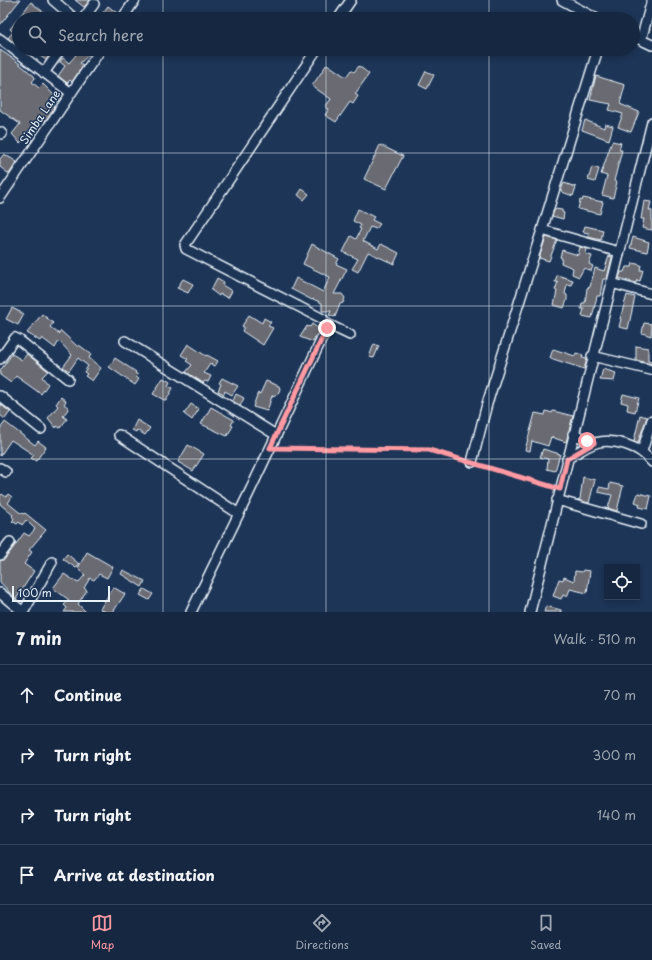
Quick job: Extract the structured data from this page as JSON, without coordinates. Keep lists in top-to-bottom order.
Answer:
{
  "streets": {
    "street": ["Simba Lane"]
  },
  "scale_bar": "100 m",
  "page": {
    "search": "Search here",
    "scale": "100 m",
    "heading": ["7 min", "Walk · 510 m"],
    "list": [
      ["Continue", "70 m"],
      ["Turn right", "300 m"],
      ["Turn right", "140 m"],
      "Arrive at destination"
    ],
    "nav": ["Map", "Directions", "Saved"]
  }
}
